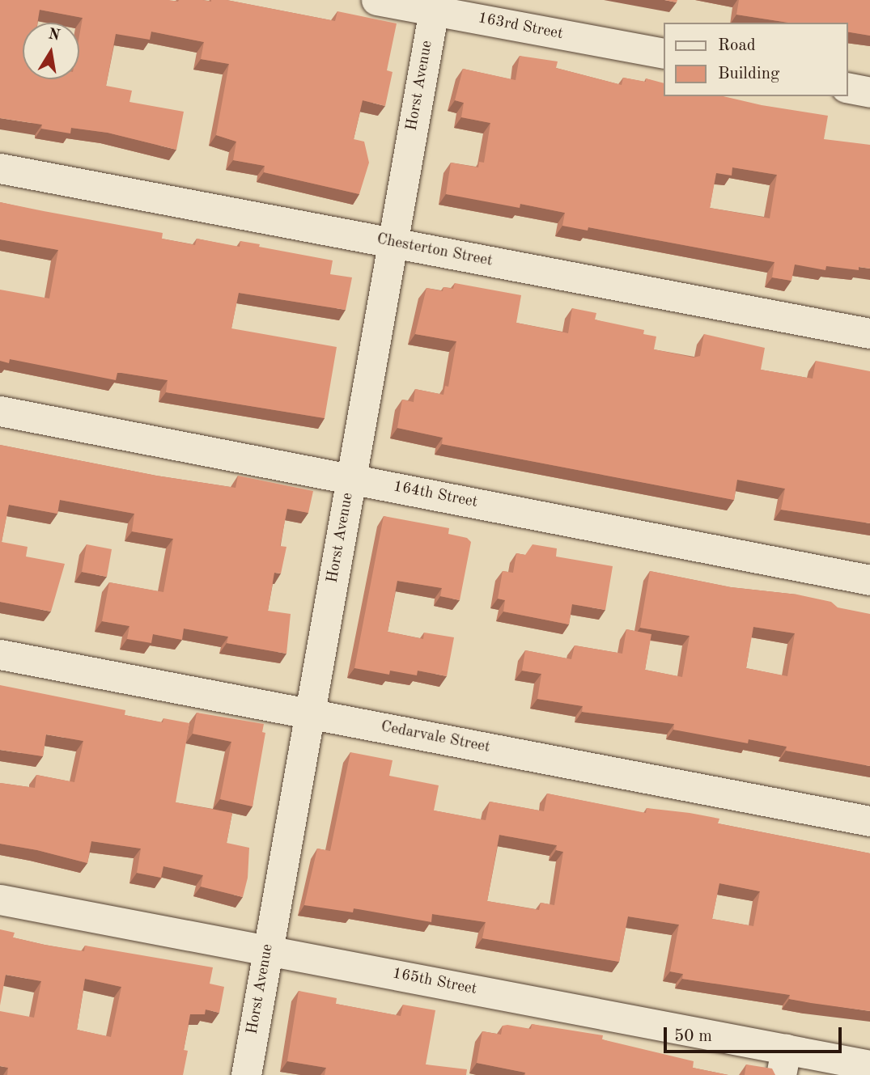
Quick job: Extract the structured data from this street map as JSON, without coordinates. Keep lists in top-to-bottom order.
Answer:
{
  "streets": {
    "street": [
      "163rd Street",
      "Horst Avenue",
      "Chesterton Street",
      "164th Street",
      "Cedarvale Street",
      "165th Street"
    ]
  },
  "crossings": [
    ["163rd Street", "Horst Avenue"],
    ["Horst Avenue", "Chesterton Street"],
    ["Horst Avenue", "164th Street"],
    ["Horst Avenue", "Cedarvale Street"],
    ["Horst Avenue", "165th Street"]
  ],
  "legend": ["Road", "Building"],
  "scale_bar": "50 m",
  "north": "top"
}
